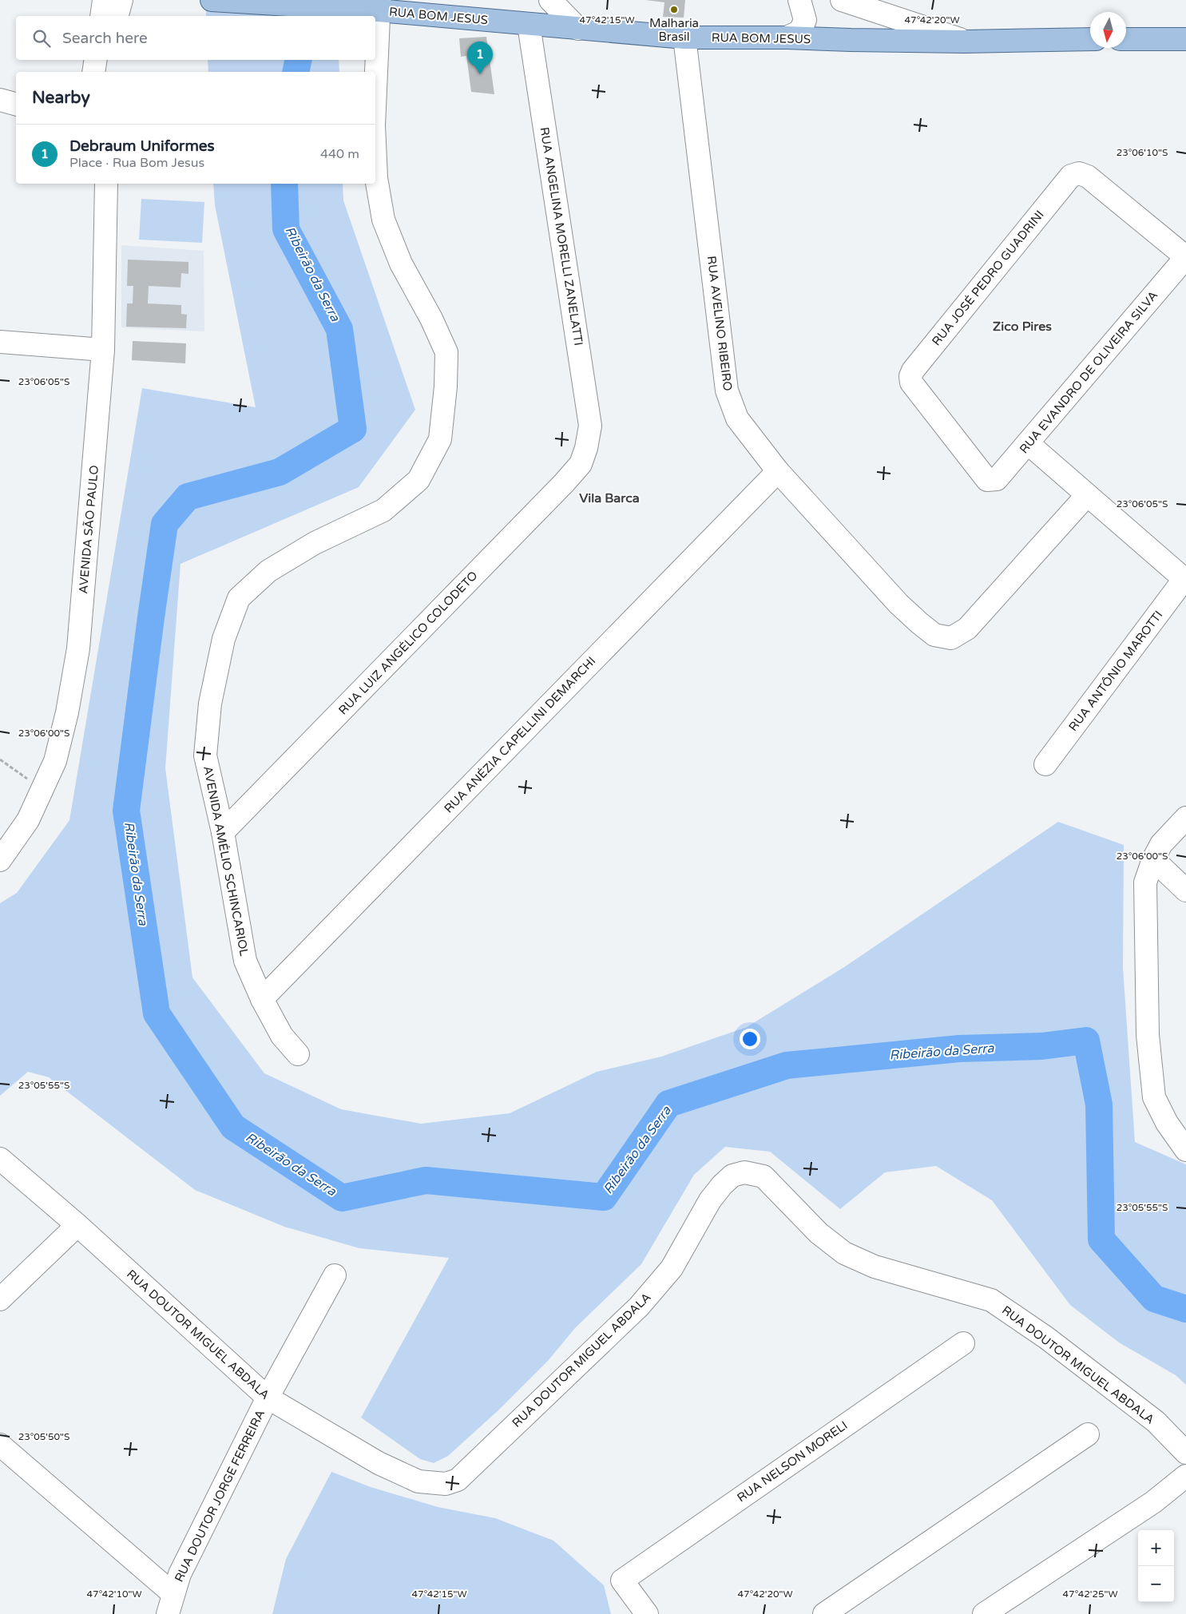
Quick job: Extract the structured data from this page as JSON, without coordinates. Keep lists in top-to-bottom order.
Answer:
{
  "streets": {
    "main road": ["RUA BOM JESUS"],
    "street": [
      "RUA ANGELINA MORELLI ZANELATTI",
      "RUA JOSÉ PEDRO GUADRINI",
      "RUA AVELINO RIBEIRO",
      "RUA EVANDRO DE OLIVEIRA SILVA",
      "AVENIDA SÃO PAULO",
      "RUA LUIZ ANGÉLICO COLODETO",
      "RUA ANTÔNIO MAROTTI",
      "RUA ANÉZIA CAPELLINI DEMARCHI",
      "AVENIDA AMÉLIO SCHINCARIOL",
      "RUA DOUTOR MIGUEL ABDALA",
      "RUA NELSON MORELI",
      "RUA DOUTOR JORGE FERREIRA"
    ]
  },
  "crossings": [
    ["RUA BOM JESUS", "RUA ANGELINA MORELLI ZANELATTI"],
    ["RUA BOM JESUS", "RUA AVELINO RIBEIRO"],
    ["RUA ANGELINA MORELLI ZANELATTI", "RUA LUIZ ANGÉLICO COLODETO"],
    ["RUA JOSÉ PEDRO GUADRINI", "RUA EVANDRO DE OLIVEIRA SILVA"],
    ["RUA AVELINO RIBEIRO", "RUA ANÉZIA CAPELLINI DEMARCHI"],
    ["RUA LUIZ ANGÉLICO COLODETO", "AVENIDA AMÉLIO SCHINCARIOL"],
    ["RUA ANÉZIA CAPELLINI DEMARCHI", "AVENIDA AMÉLIO SCHINCARIOL"],
    ["RUA DOUTOR MIGUEL ABDALA", "RUA DOUTOR JORGE FERREIRA"]
  ],
  "districts": ["Zico Pires", "Vila Barca"],
  "water": ["Ribeirão da Serra"],
  "places": ["Malharia Brasil"],
  "north": "bottom",
  "page": {
    "search": "Search here",
    "pins": "1",
    "heading": "Nearby",
    "list": [
      {
        "mark": "1",
        "name": "Debraum Uniformes",
        "note": "Place · Rua Bom Jesus",
        "value": "440 m"
      }
    ],
    "map_buttons": ["+", "−"]
  },
  "coordinates": [
    "47°42'15\"W",
    "47°42'20\"W",
    "23°06'10\"S",
    "23°06'05\"S",
    "23°06'00\"S",
    "23°05'55\"S",
    "23°05'50\"S",
    "47°42'10\"W",
    "47°42'25\"W"
  ]
}
